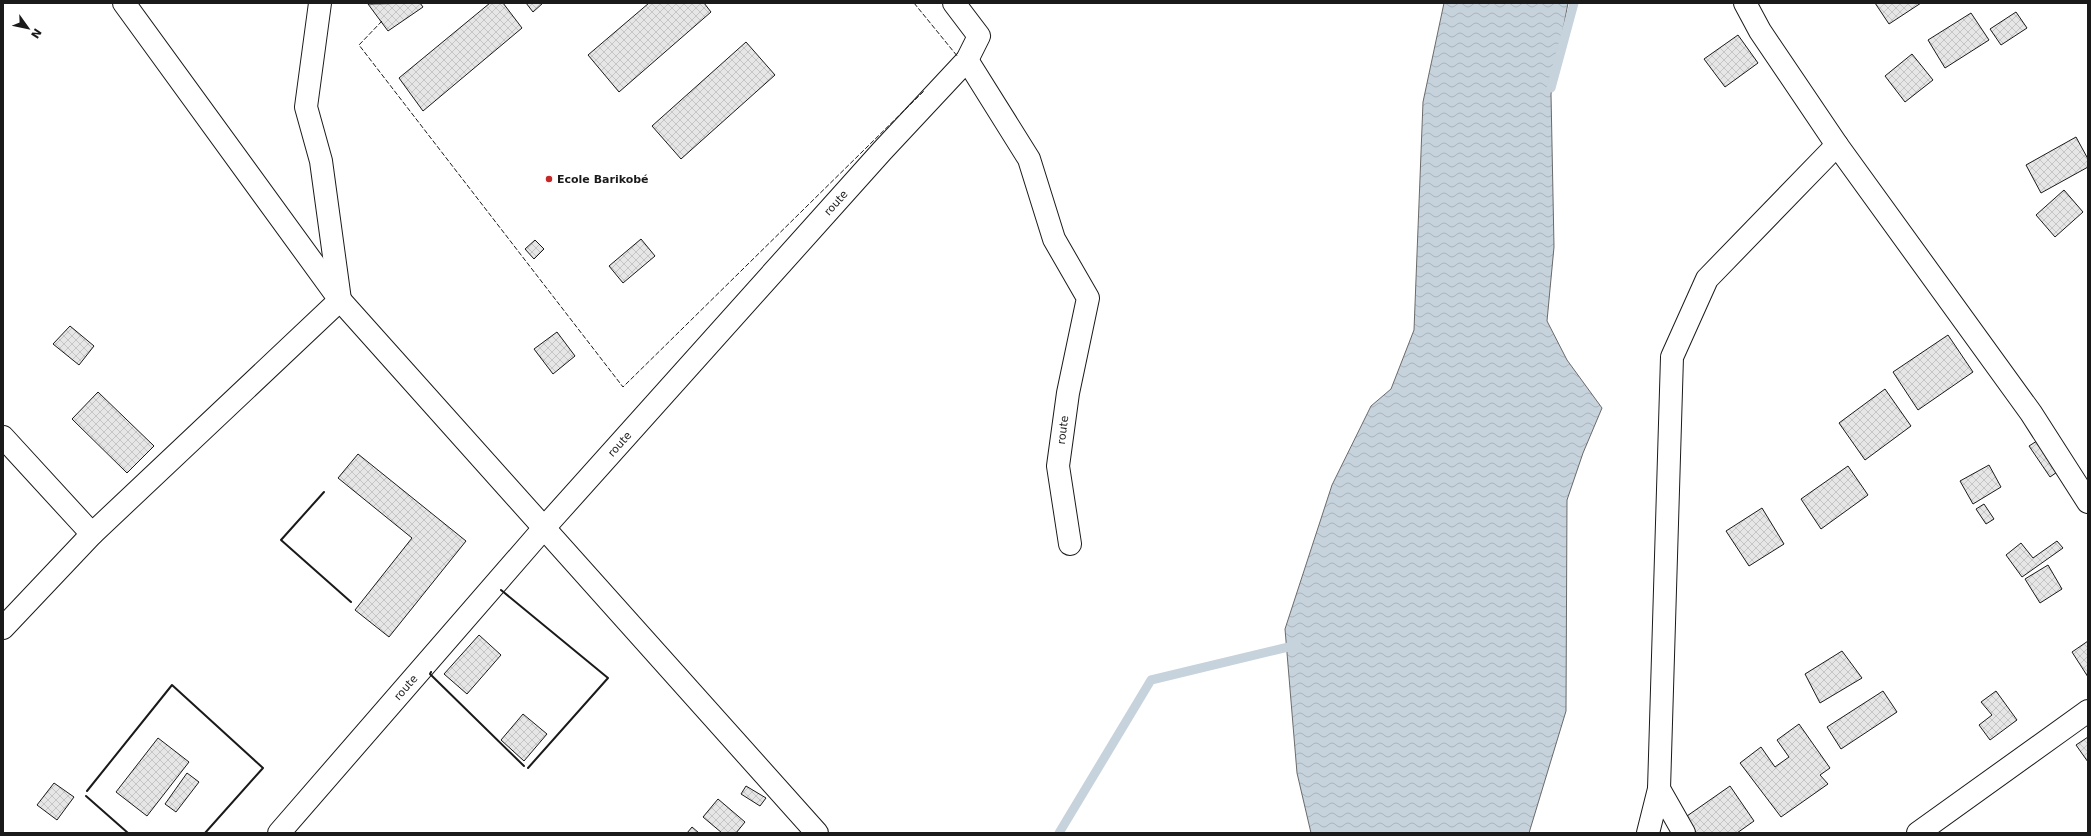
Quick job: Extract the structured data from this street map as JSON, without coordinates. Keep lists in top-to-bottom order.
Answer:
{
  "streets": {
    "street": ["route"]
  },
  "places": ["Ecole Barikobé"],
  "north": "bottom right"
}
